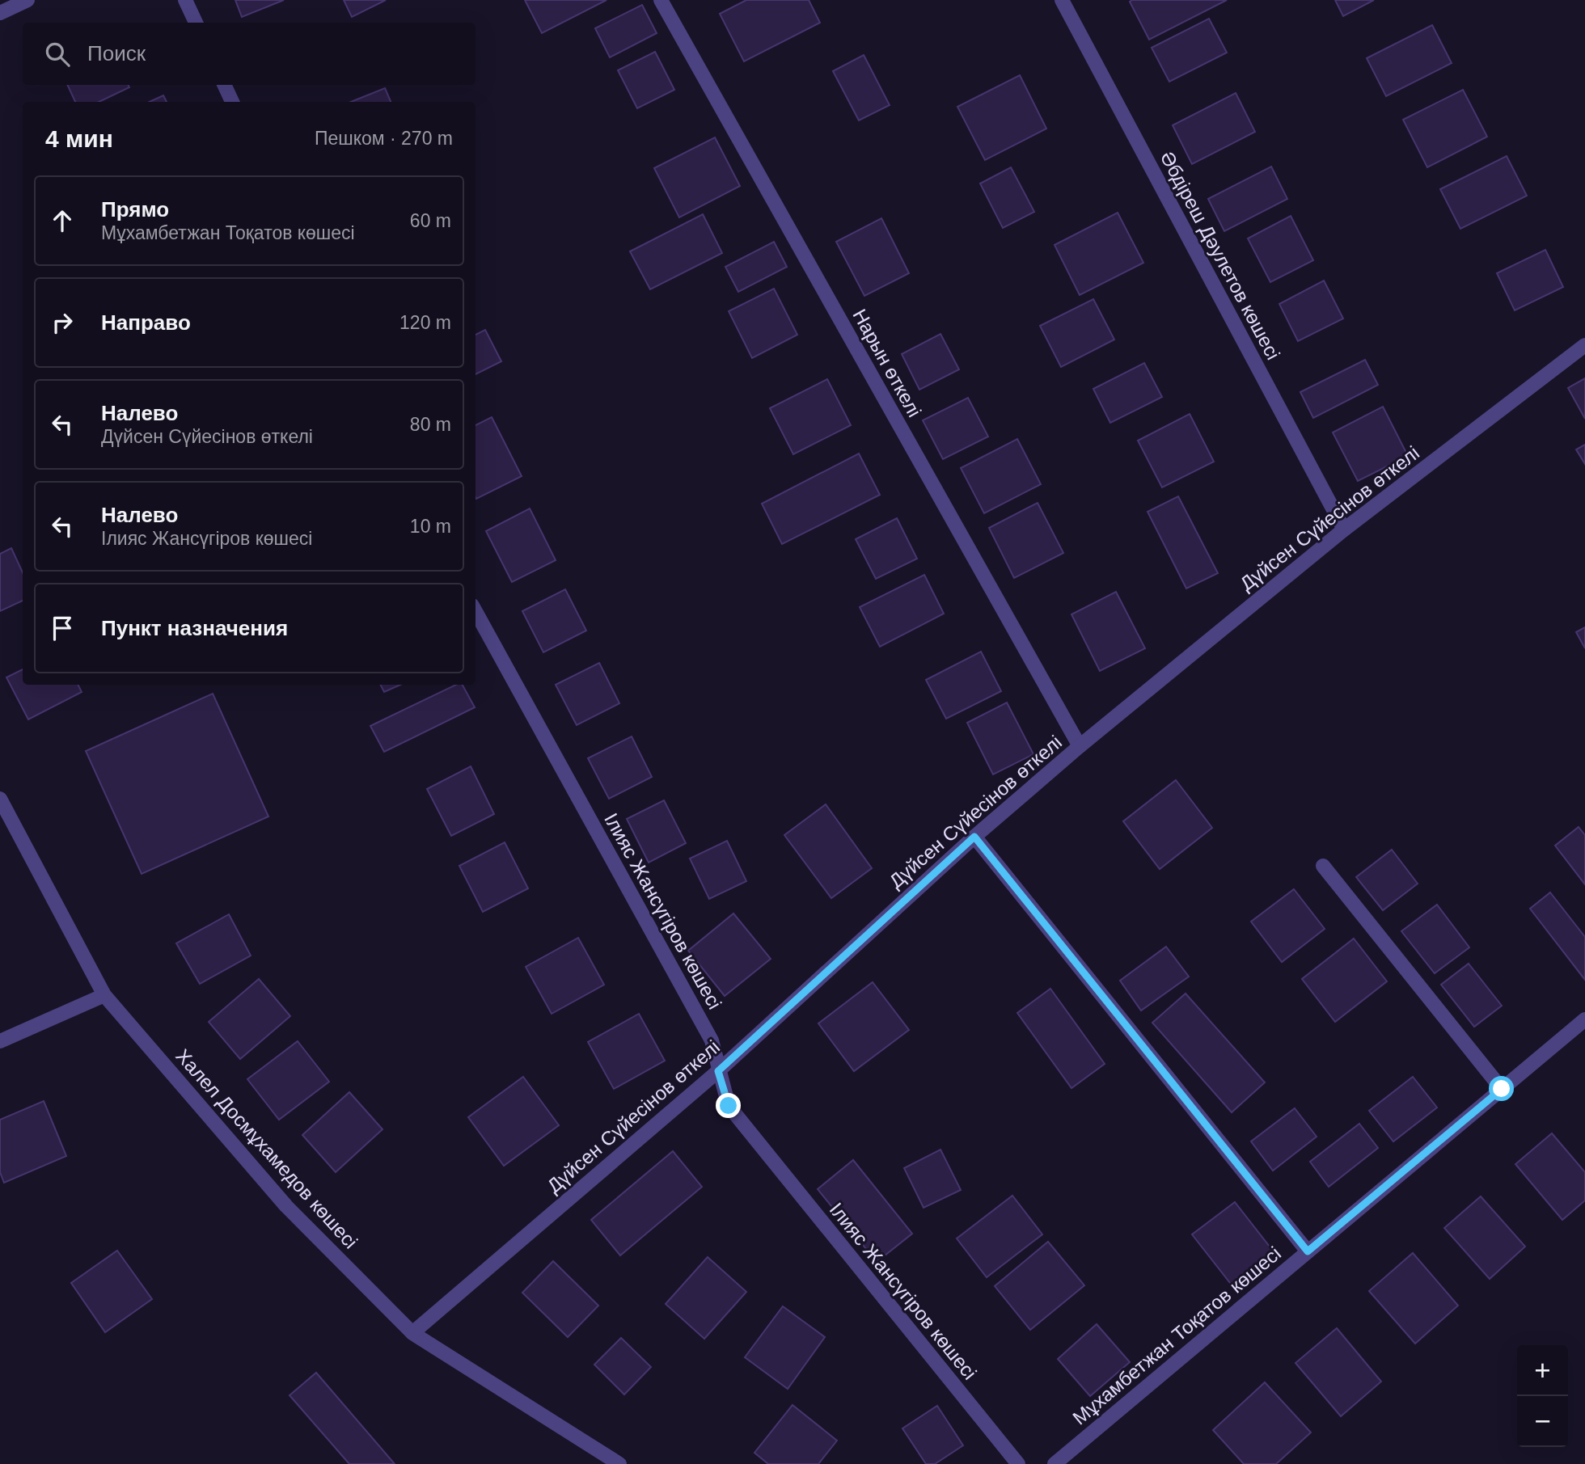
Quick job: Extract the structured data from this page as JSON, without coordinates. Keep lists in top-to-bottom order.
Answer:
{
  "streets": {
    "street": [
      "Әбдіреш Дәулетов көшесі",
      "Нарын өткелі",
      "Дүйсен Сүйесінов өткелі",
      "Ілияс Жансүгіров көшесі",
      "Халел Досмұхамедов көшесі",
      "Мұхамбетжан Тоқатов көшесі"
    ]
  },
  "crossings": [
    ["Әбдіреш Дәулетов көшесі", "Дүйсен Сүйесінов өткелі"],
    ["Нарын өткелі", "Дүйсен Сүйесінов өткелі"],
    ["Дүйсен Сүйесінов өткелі", "Ілияс Жансүгіров көшесі"],
    ["Дүйсен Сүйесінов өткелі", "Халел Досмұхамедов көшесі"]
  ],
  "page": {
    "search": "Поиск",
    "heading": ["4 мин", "Пешком · 270 m"],
    "list": [
      ["Прямо", "Мұхамбетжан Тоқатов көшесі", "60 m"],
      ["Направо", "120 m"],
      ["Налево", "Дүйсен Сүйесінов өткелі", "80 m"],
      ["Налево", "Ілияс Жансүгіров көшесі", "10 m"],
      "Пункт назначения"
    ],
    "map_buttons": ["+", "−"]
  }
}
